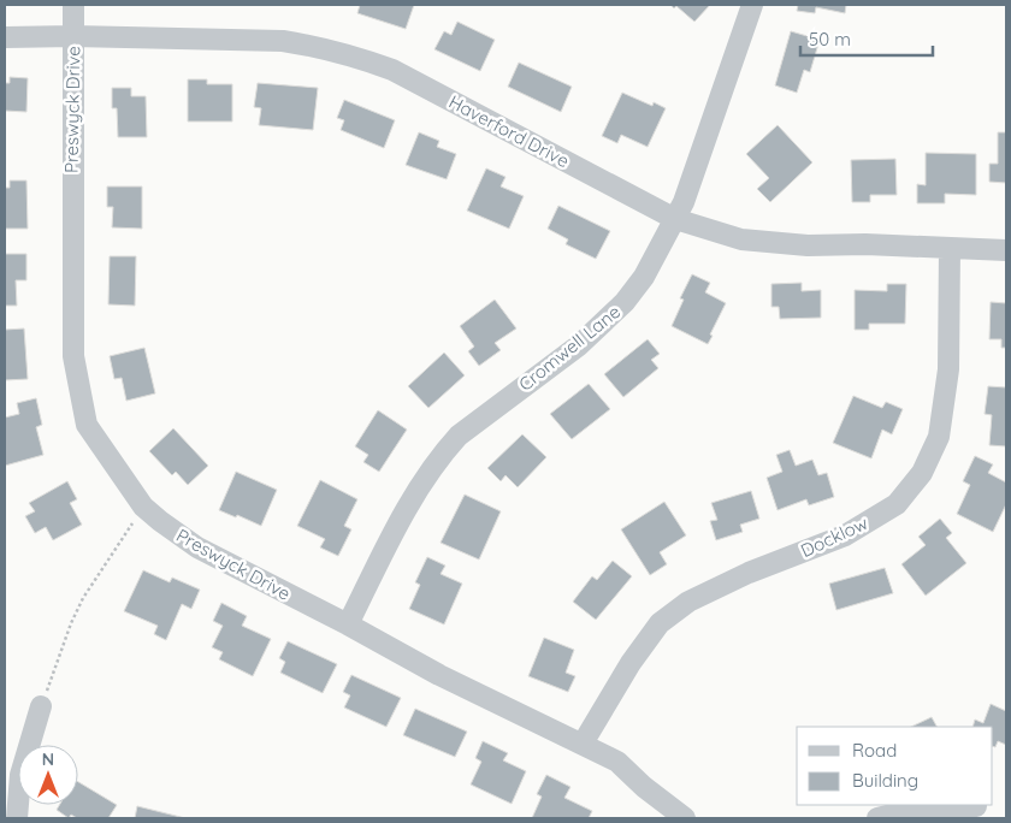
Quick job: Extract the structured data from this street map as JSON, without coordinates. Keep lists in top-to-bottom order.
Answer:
{
  "streets": {
    "street": [
      "Preswyck Drive",
      "Haverford Drive",
      "Cromwell Lane",
      "Docklow"
    ]
  },
  "crossings": [
    ["Preswyck Drive", "Haverford Drive"],
    ["Preswyck Drive", "Cromwell Lane"],
    ["Preswyck Drive", "Docklow"],
    ["Haverford Drive", "Cromwell Lane"],
    ["Haverford Drive", "Docklow"]
  ],
  "legend": ["Road", "Building"],
  "scale_bar": "50 m",
  "north": "top"
}
